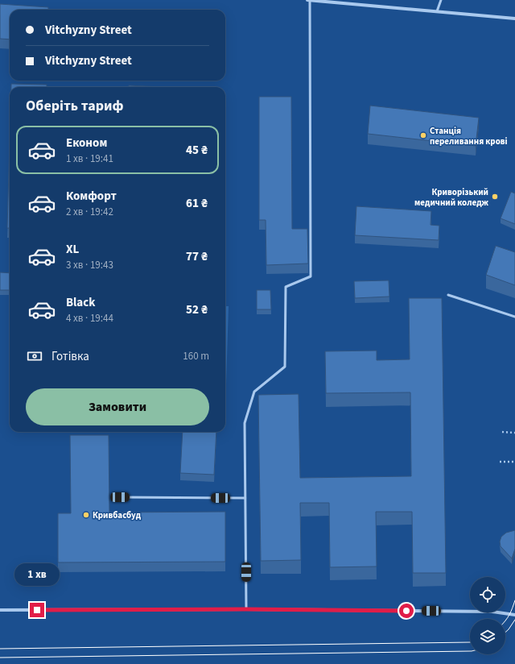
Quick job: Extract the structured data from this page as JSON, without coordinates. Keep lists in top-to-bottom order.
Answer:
{
  "places": ["Станція переливання крові", "Криворізький медичний коледж", "Кривбасбуд"],
  "page": {
    "banner": ["Vitchyzny Street", "Vitchyzny Street"],
    "heading": "Оберіть тариф",
    "list": [
      {
        "name": "Економ",
        "note": "1 хв · 19:41",
        "value": "45 ₴"
      },
      {
        "name": "Комфорт",
        "note": "2 хв · 19:42",
        "value": "61 ₴"
      },
      {
        "name": "XL",
        "note": "3 хв · 19:43",
        "value": "77 ₴"
      },
      {
        "name": "Black",
        "note": "4 хв · 19:44",
        "value": "52 ₴"
      }
    ],
    "pay": ["Готівка", "160 m"],
    "buttons": "Замовити",
    "bubble": "1 хв"
  }
}
